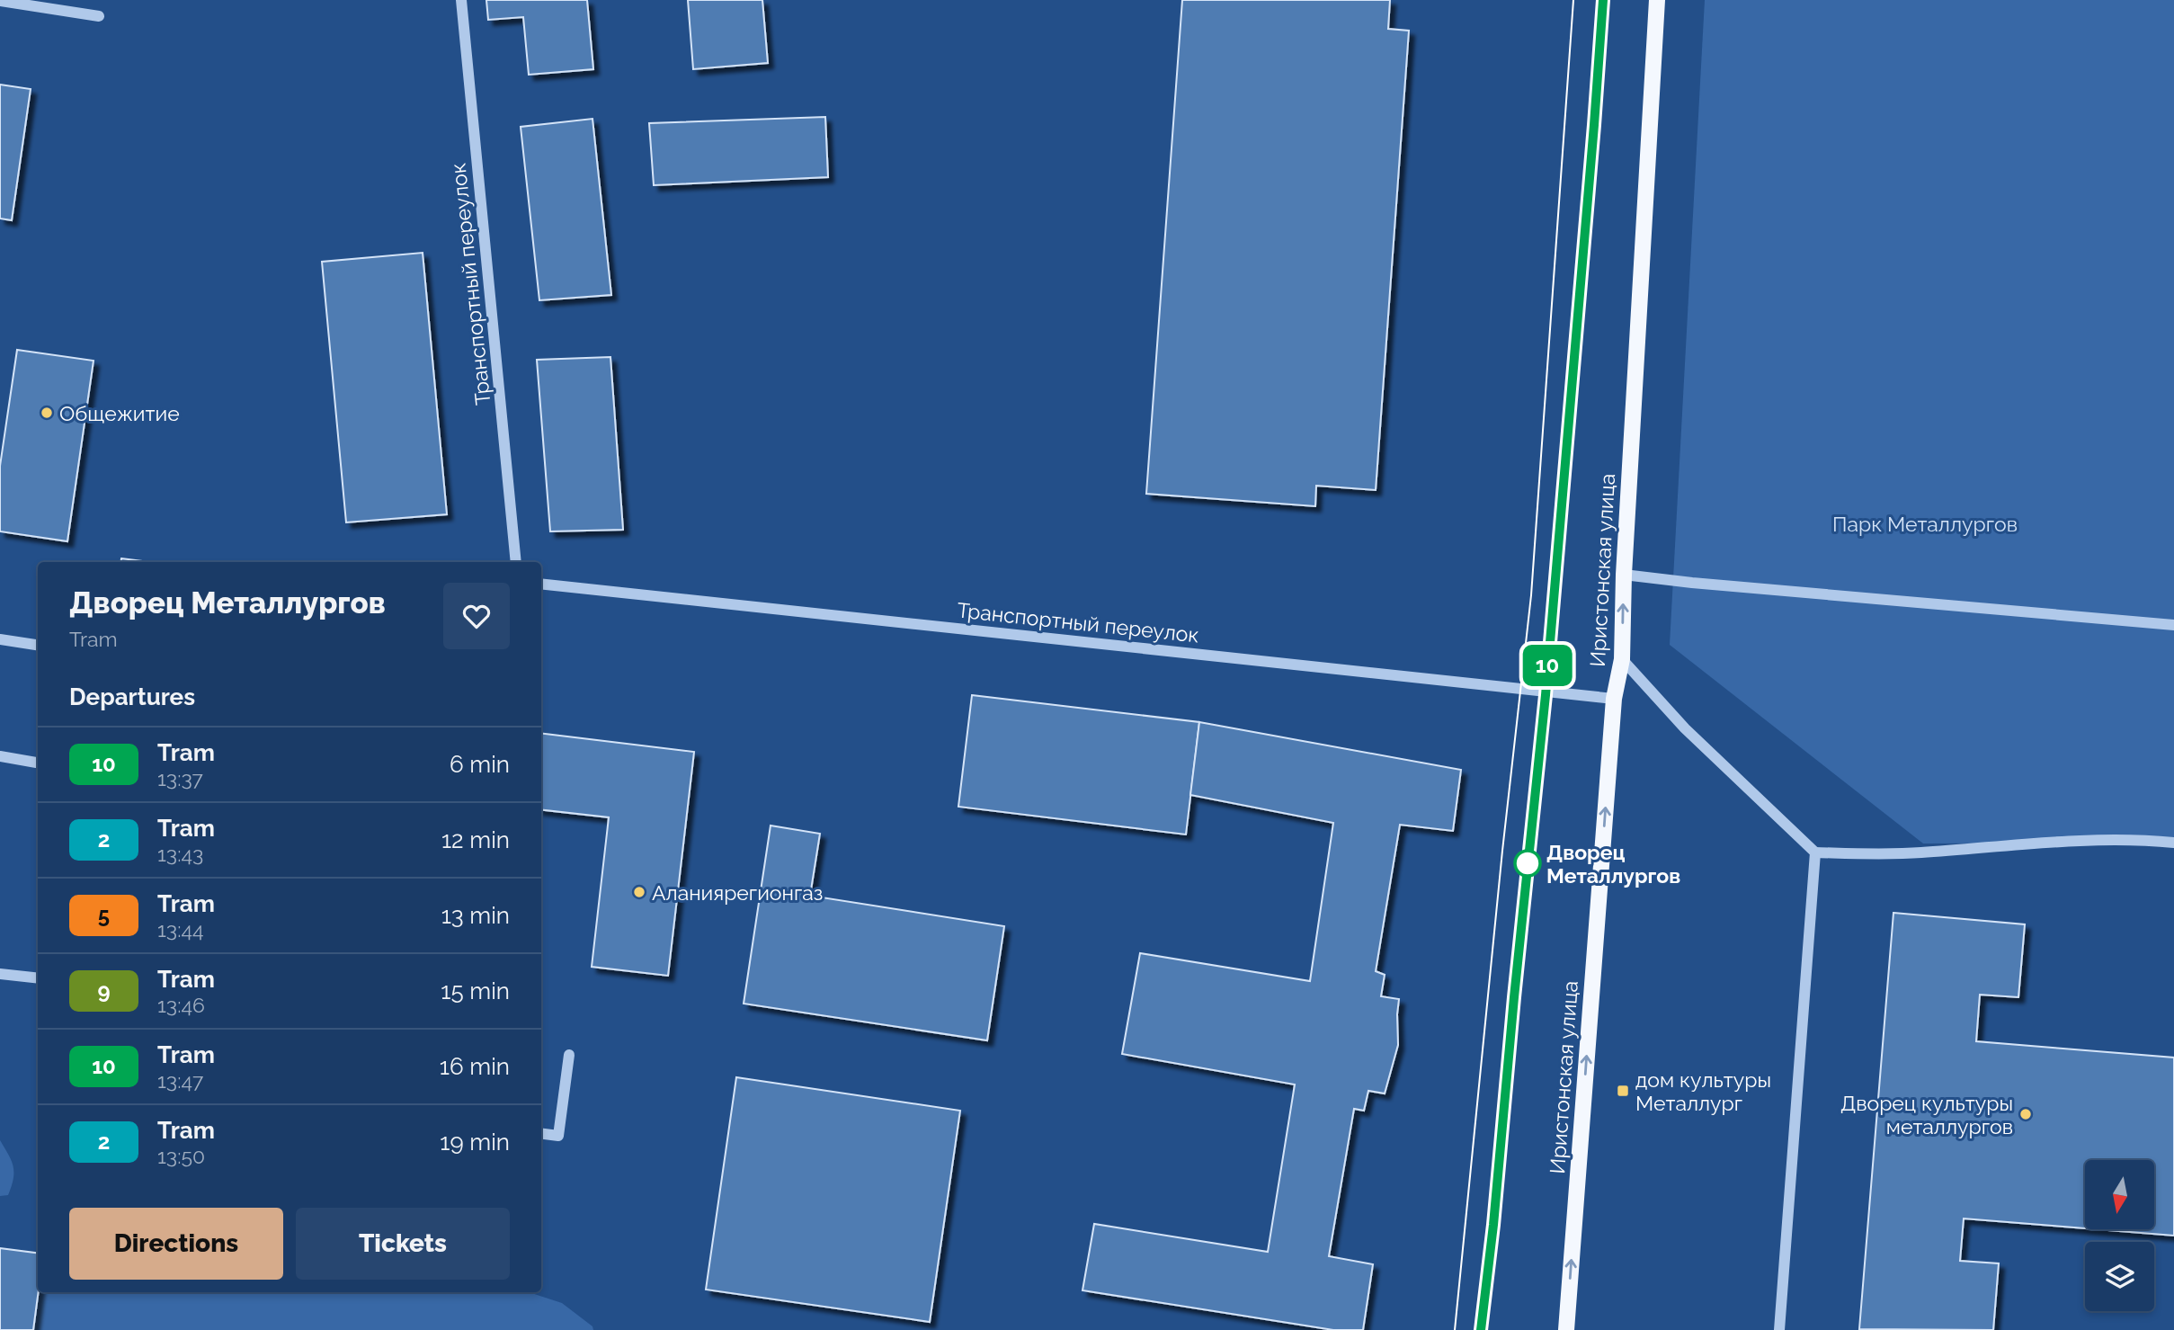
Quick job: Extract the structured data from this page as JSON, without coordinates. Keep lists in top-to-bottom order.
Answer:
{
  "streets": {
    "main road": ["Иристонская улица"],
    "street": ["Транспортный переулок"]
  },
  "crossings": [
    ["Транспортный переулок", "Иристонская улица"]
  ],
  "one_way": ["Иристонская улица"],
  "parks": ["Парк Металлургов"],
  "places": {
    "other": [
      "Общежитие",
      "Дворец Металлургов",
      "Аланиярегионгаз",
      "Дворец культуры металлургов"
    ],
    "transit": ["дом культуры Металлург"]
  },
  "lines": ["tram line 10"],
  "north": "bottom",
  "page": {
    "on_map": "10",
    "heading": [
      ["Дворец Металлургов", "Tram"],
      "Departures"
    ],
    "list": [
      {
        "mark": "10",
        "name": "Tram",
        "note": "13:37",
        "value": "6 min"
      },
      {
        "mark": "2",
        "name": "Tram",
        "note": "13:43",
        "value": "12 min"
      },
      {
        "mark": "5",
        "name": "Tram",
        "note": "13:44",
        "value": "13 min"
      },
      {
        "mark": "9",
        "name": "Tram",
        "note": "13:46",
        "value": "15 min"
      },
      {
        "mark": "10",
        "name": "Tram",
        "note": "13:47",
        "value": "16 min"
      },
      {
        "mark": "2",
        "name": "Tram",
        "note": "13:50",
        "value": "19 min"
      }
    ],
    "buttons": ["Directions", "Tickets"]
  }
}
